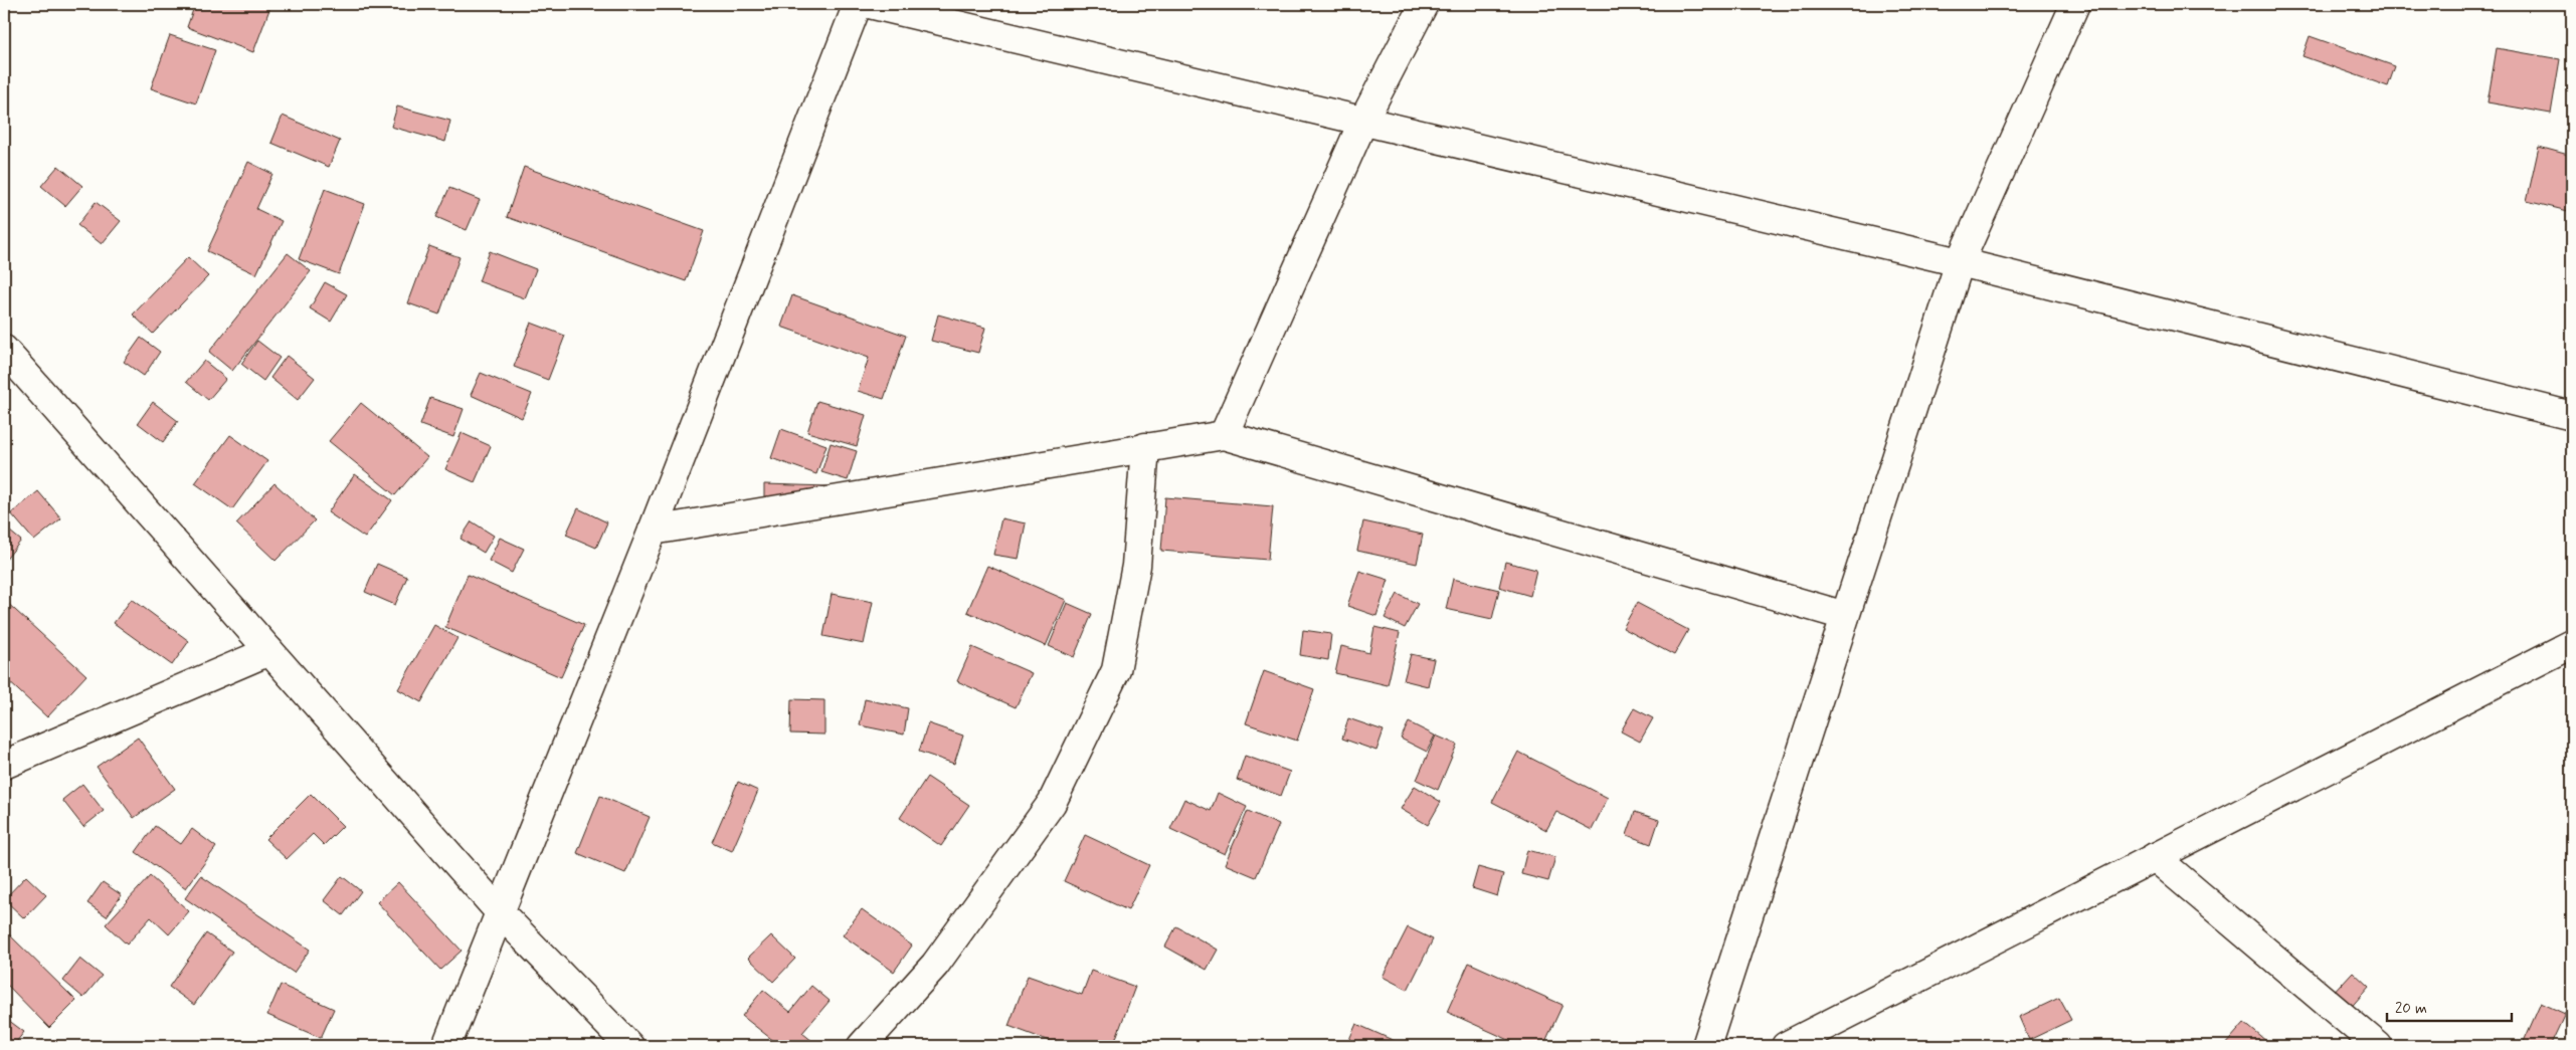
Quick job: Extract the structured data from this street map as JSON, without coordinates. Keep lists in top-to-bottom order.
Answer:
{
  "scale_bar": "20 m"
}
